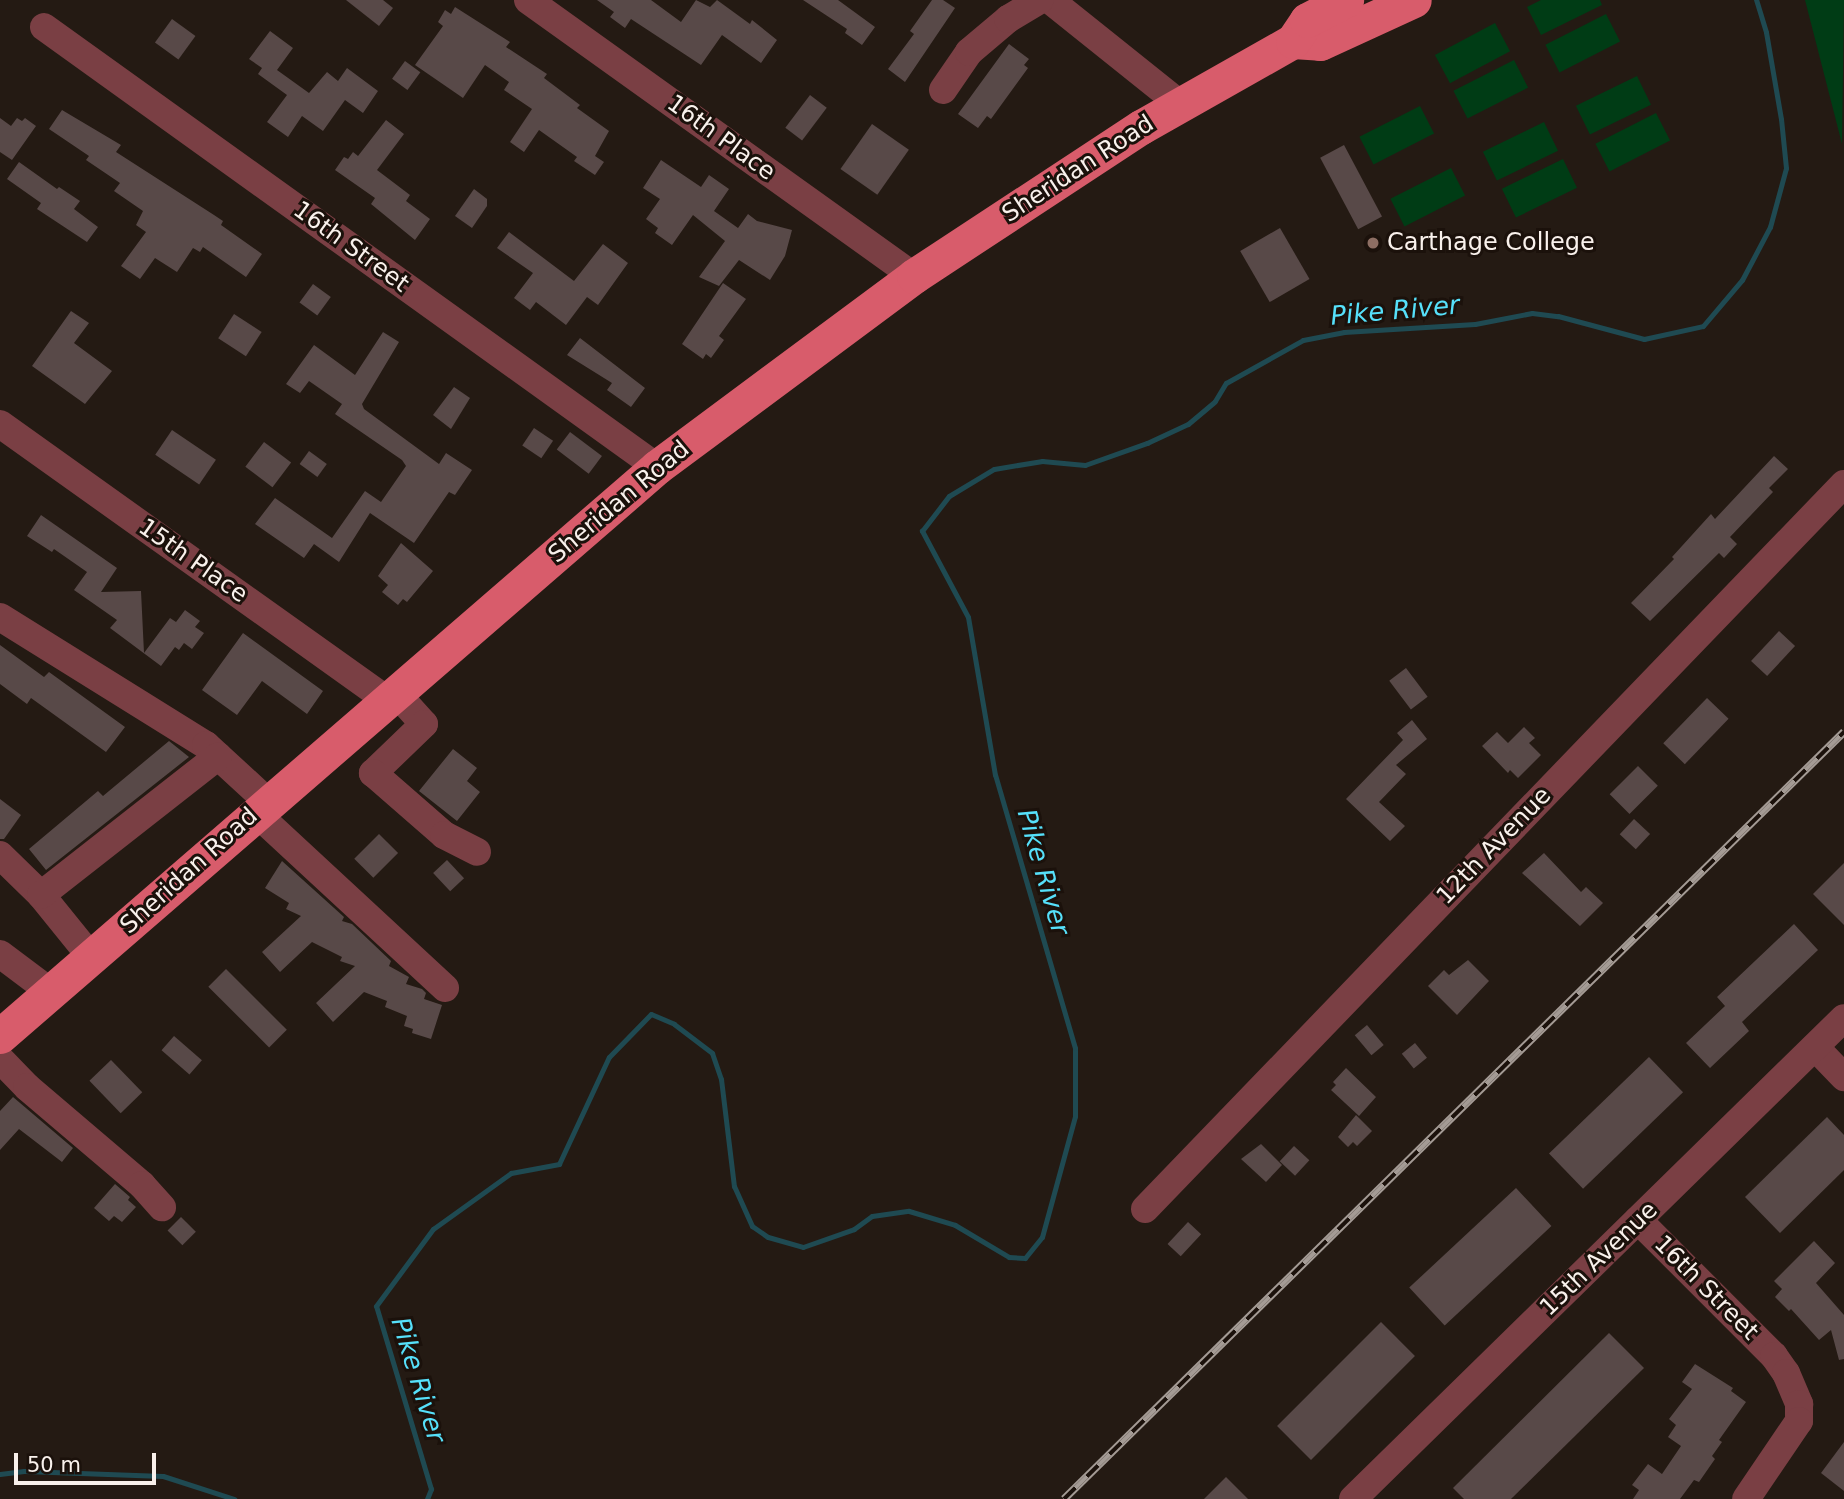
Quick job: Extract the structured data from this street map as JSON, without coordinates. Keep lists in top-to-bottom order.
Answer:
{
  "streets": {
    "main road": ["Sheridan Road"],
    "street": [
      "16th Place",
      "16th Street",
      "15th Place",
      "12th Avenue",
      "15th Avenue"
    ]
  },
  "crossings": [
    ["16th Place", "Sheridan Road"],
    ["Sheridan Road", "16th Street"],
    ["Sheridan Road", "15th Place"],
    ["16th Street", "15th Avenue"]
  ],
  "water": ["Pike River"],
  "places": ["Carthage College"],
  "scale_bar": "50 m"
}
